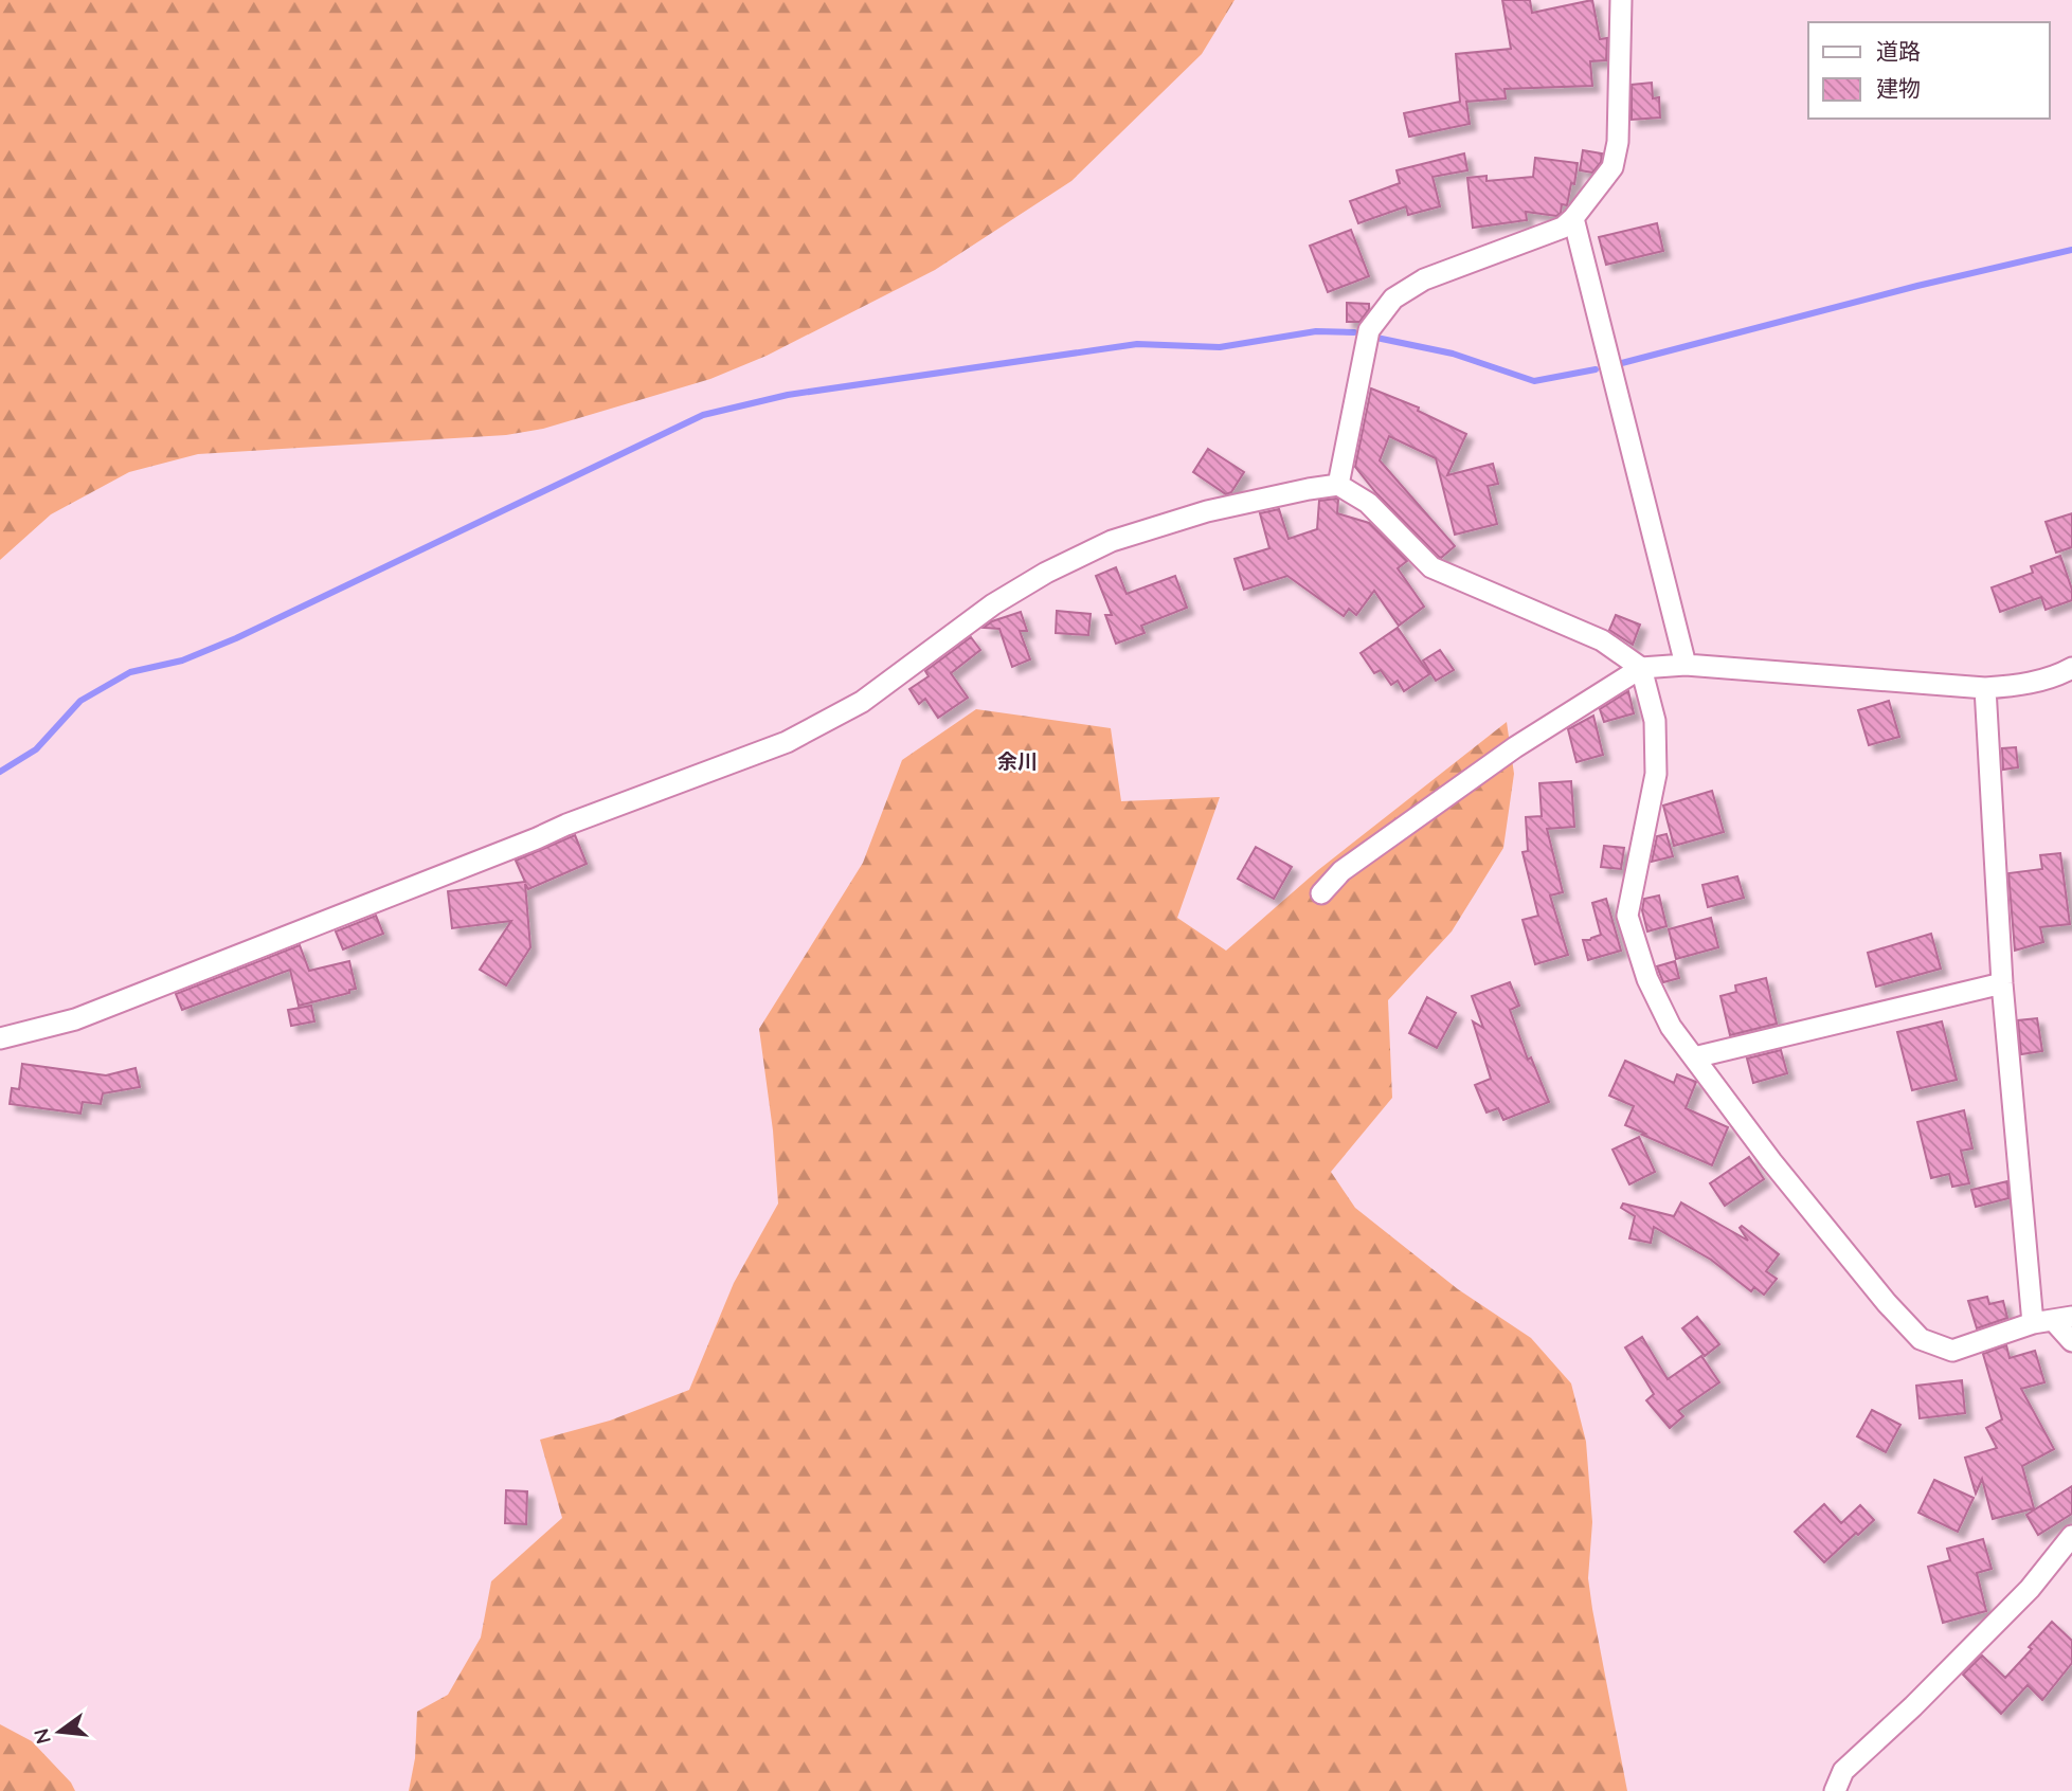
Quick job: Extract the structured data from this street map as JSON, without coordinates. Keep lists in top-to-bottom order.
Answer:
{
  "districts": ["余川"],
  "legend": ["道路", "建物"],
  "north": "left"
}
